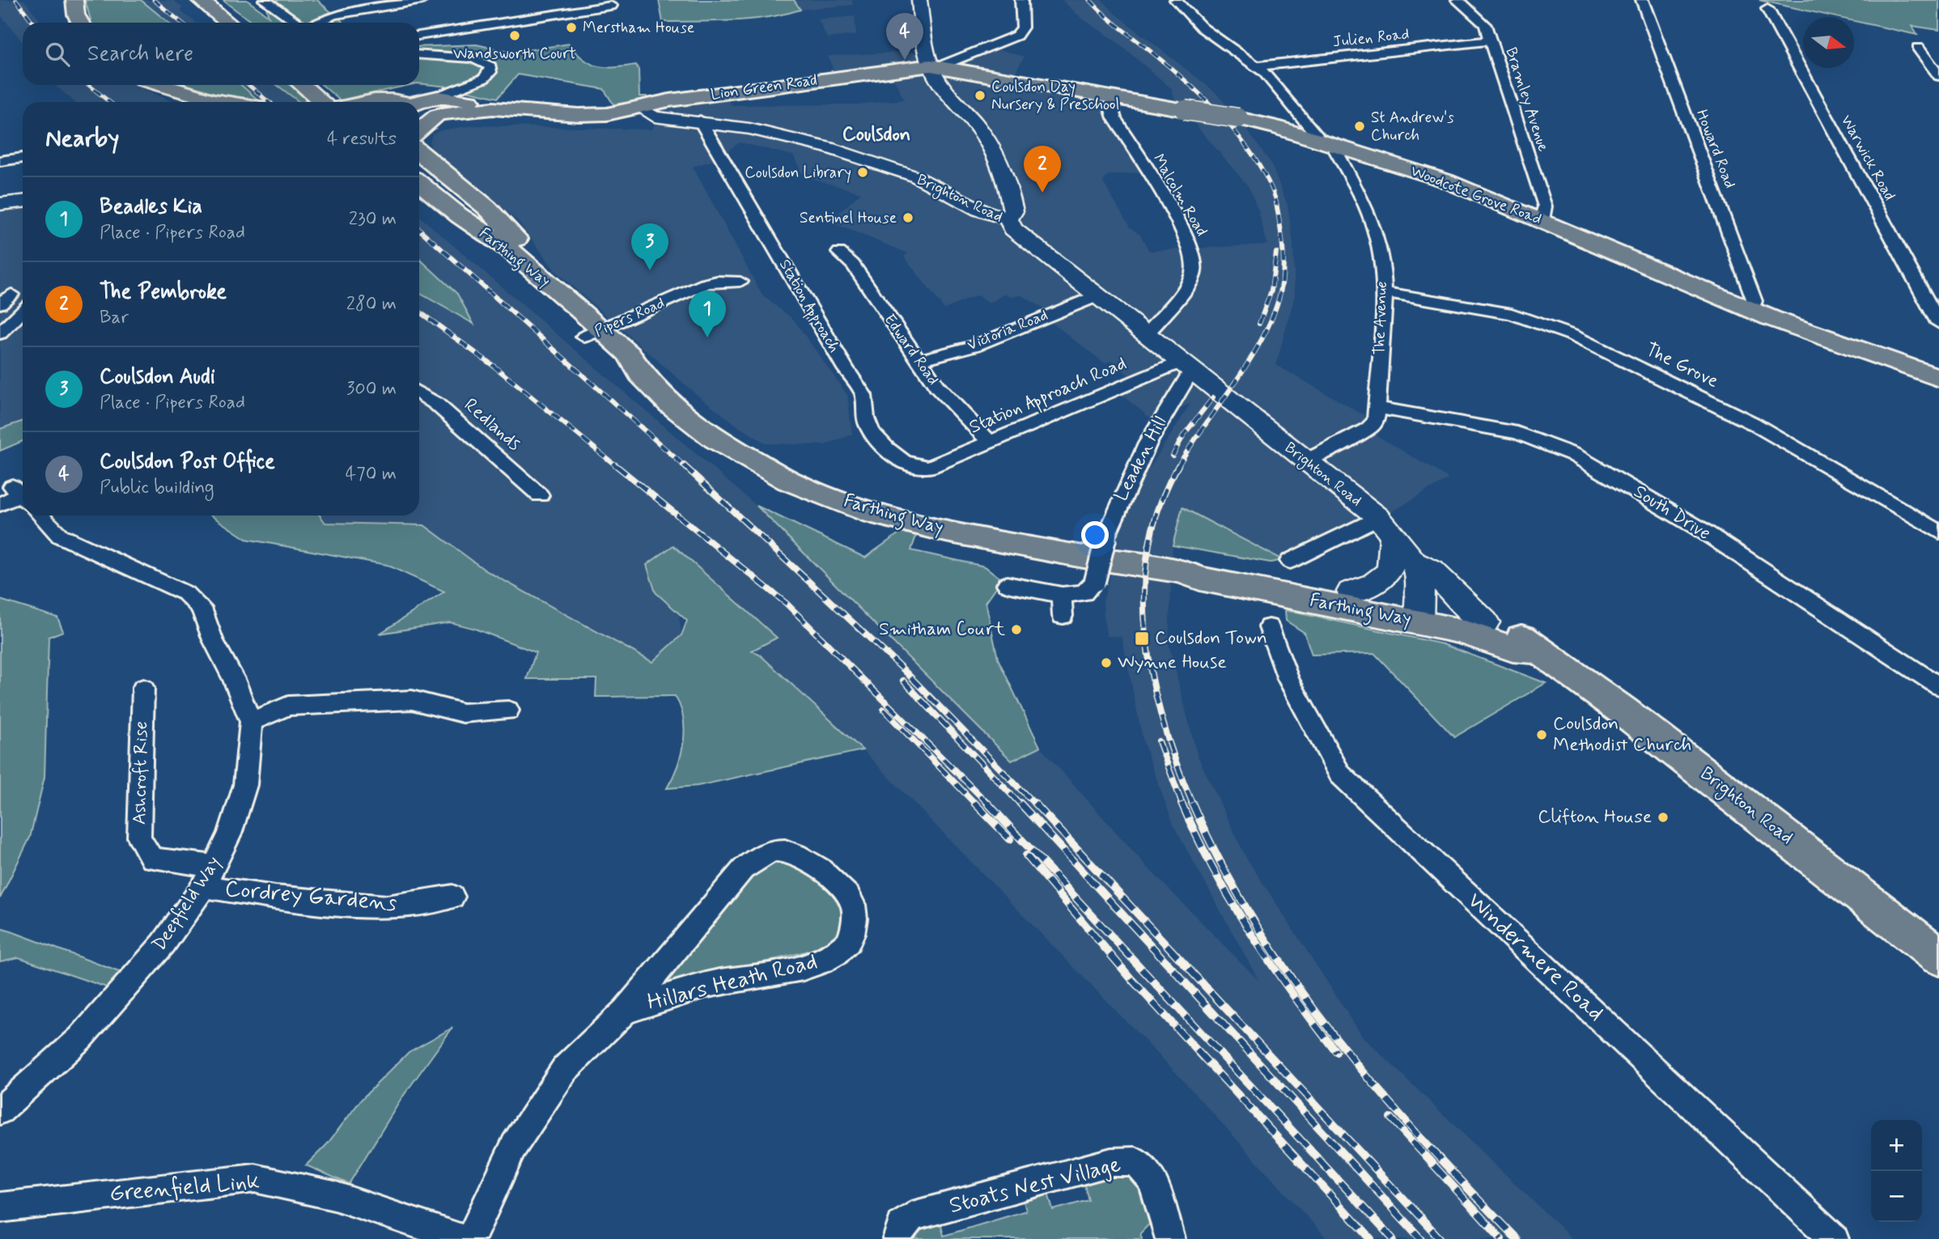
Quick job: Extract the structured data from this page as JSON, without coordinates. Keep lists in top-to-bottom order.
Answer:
{
  "streets": {
    "main road": [
      "Lion Green Road",
      "Woodcote Grove Road",
      "Brighton Road",
      "Farthing Way"
    ],
    "street": [
      "Julien Road",
      "Bramley Avenue",
      "Howard Road",
      "Warwick Road",
      "Malcolm Road",
      "Station Approach",
      "Pipers Road",
      "The Avenue",
      "Victoria Road",
      "Edward Road",
      "The Grove",
      "Station Approach Road",
      "Redlands",
      "Leaden Hill",
      "South Drive",
      "Ashcroft Rise",
      "Cordrey Gardens",
      "Deepfield Way",
      "Windermere Road",
      "Hillars Heath Road",
      "Stoats Nest Village",
      "Greenfield Link"
    ]
  },
  "crossings": [
    ["Julien Road", "Bramley Avenue"],
    ["Julien Road", "The Avenue"],
    ["Lion Green Road", "Woodcote Grove Road"],
    ["Lion Green Road", "Brighton Road"],
    ["Bramley Avenue", "Woodcote Grove Road"],
    ["Howard Road", "Woodcote Grove Road"],
    ["Malcolm Road", "Woodcote Grove Road"],
    ["Malcolm Road", "Brighton Road"],
    ["Woodcote Grove Road", "The Avenue"],
    ["Brighton Road", "Farthing Way"],
    ["Brighton Road", "Station Approach"],
    ["Brighton Road", "The Avenue"],
    ["Brighton Road", "Victoria Road"],
    ["Brighton Road", "Station Approach Road"],
    ["Brighton Road", "Leaden Hill"],
    ["Farthing Way", "Pipers Road"],
    ["Station Approach", "Station Approach Road"],
    ["The Avenue", "The Grove"],
    ["The Avenue", "South Drive"],
    ["Victoria Road", "Edward Road"],
    ["Edward Road", "Station Approach Road"],
    ["Station Approach Road", "Leaden Hill"],
    ["Ashcroft Rise", "Cordrey Gardens"],
    ["Ashcroft Rise", "Deepfield Way"],
    ["Cordrey Gardens", "Deepfield Way"]
  ],
  "districts": ["Coulsdon"],
  "places": {
    "other": [
      "Merstham House",
      "Wandsworth Court",
      "Coulsdon Day Nursery & Preschool",
      "St Andrew's Church",
      "Coulsdon Library",
      "Sentinel House",
      "Smitham Court",
      "Wynne House",
      "Coulsdon Methodist Church",
      "Clifton House"
    ],
    "transit": ["Coulsdon Town"]
  },
  "north": "right",
  "page": {
    "pins": [
      "4",
      "2",
      "3",
      "1"
    ],
    "search": "Search here",
    "heading": ["Nearby", "4 results"],
    "list": [
      {
        "mark": "1",
        "name": "Beadles Kia",
        "note": "Place · Pipers Road",
        "value": "230 m"
      },
      {
        "mark": "2",
        "name": "The Pembroke",
        "note": "Bar",
        "value": "280 m"
      },
      {
        "mark": "3",
        "name": "Coulsdon Audi",
        "note": "Place · Pipers Road",
        "value": "300 m"
      },
      {
        "mark": "4",
        "name": "Coulsdon Post Office",
        "note": "Public building",
        "value": "470 m"
      }
    ],
    "map_buttons": ["+", "−"]
  }
}
